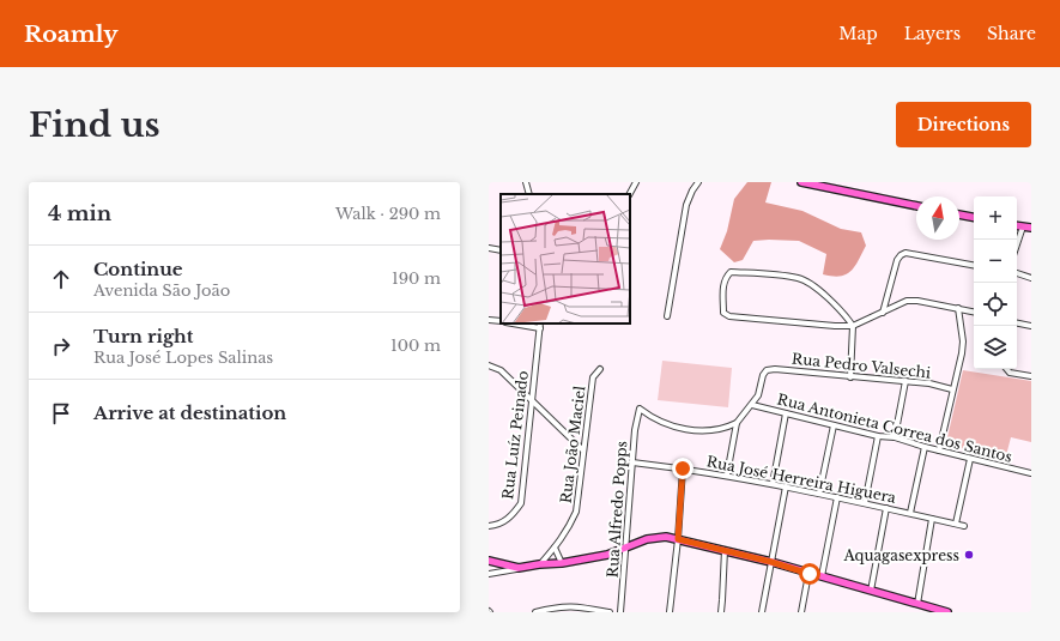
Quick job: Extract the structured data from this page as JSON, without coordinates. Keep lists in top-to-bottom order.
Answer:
{
  "streets": {
    "street": [
      "Rua Pedro Valsechi",
      "Rua Antonieta Correa dos Santos",
      "Rua Luíz Peinado",
      "Rua João Maciel",
      "Rua José Herreira Higuera",
      "Rua Alfredo Popps"
    ]
  },
  "crossings": [
    ["Rua Pedro Valsechi", "Rua Antonieta Correa dos Santos"],
    ["Rua José Herreira Higuera", "Rua Alfredo Popps"]
  ],
  "places": ["Aquagasexpress"],
  "north": "top",
  "page": {
    "header": "Roamly",
    "nav": ["Map", "Layers", "Share"],
    "buttons": "Directions",
    "title": "Find us",
    "heading": ["4 min", "Walk · 290 m"],
    "map_buttons": ["+", "−"],
    "list": [
      ["Continue", "Avenida São João", "190 m"],
      ["Turn right", "Rua José Lopes Salinas", "100 m"],
      "Arrive at destination"
    ]
  }
}
